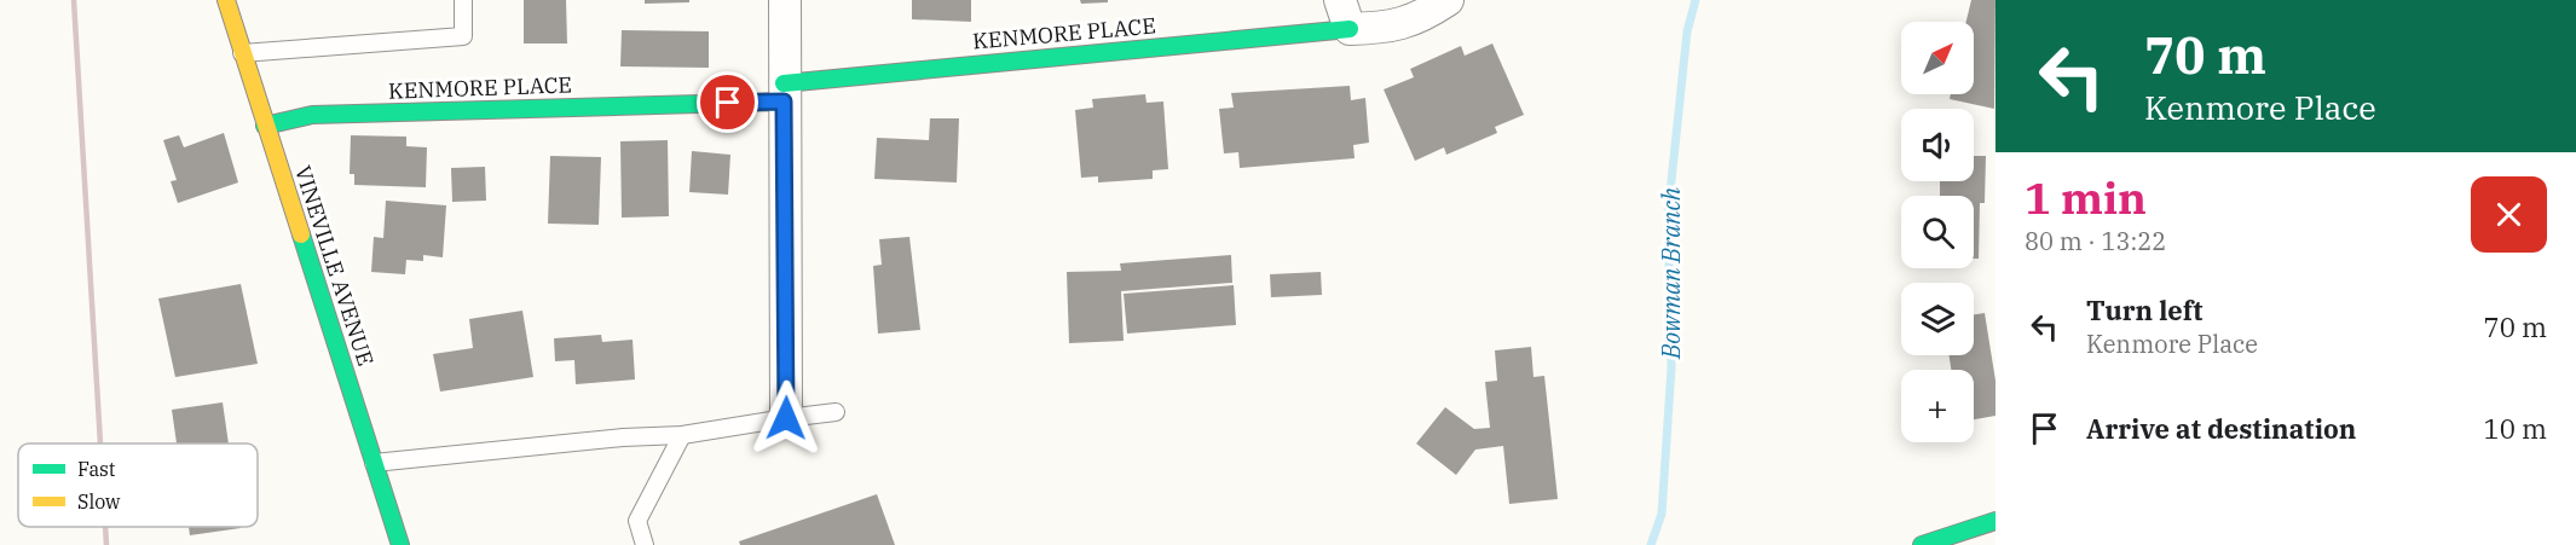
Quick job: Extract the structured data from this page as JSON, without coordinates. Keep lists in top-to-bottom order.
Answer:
{
  "streets": {
    "street": ["KENMORE PLACE", "VINEVILLE AVENUE"]
  },
  "crossings": [
    ["KENMORE PLACE", "VINEVILLE AVENUE"]
  ],
  "water": ["Bowman Branch"],
  "legend": ["Fast", "Slow"],
  "north": "top right",
  "page": {
    "turn": ["70 m", "Kenmore Place"],
    "map_buttons": "+",
    "heading": ["1 min", "80 m · 13:22"],
    "list": [
      {
        "name": "Turn left",
        "note": "Kenmore Place",
        "value": "70 m"
      },
      {
        "name": "Arrive at destination",
        "value": "10 m"
      }
    ]
  }
}
